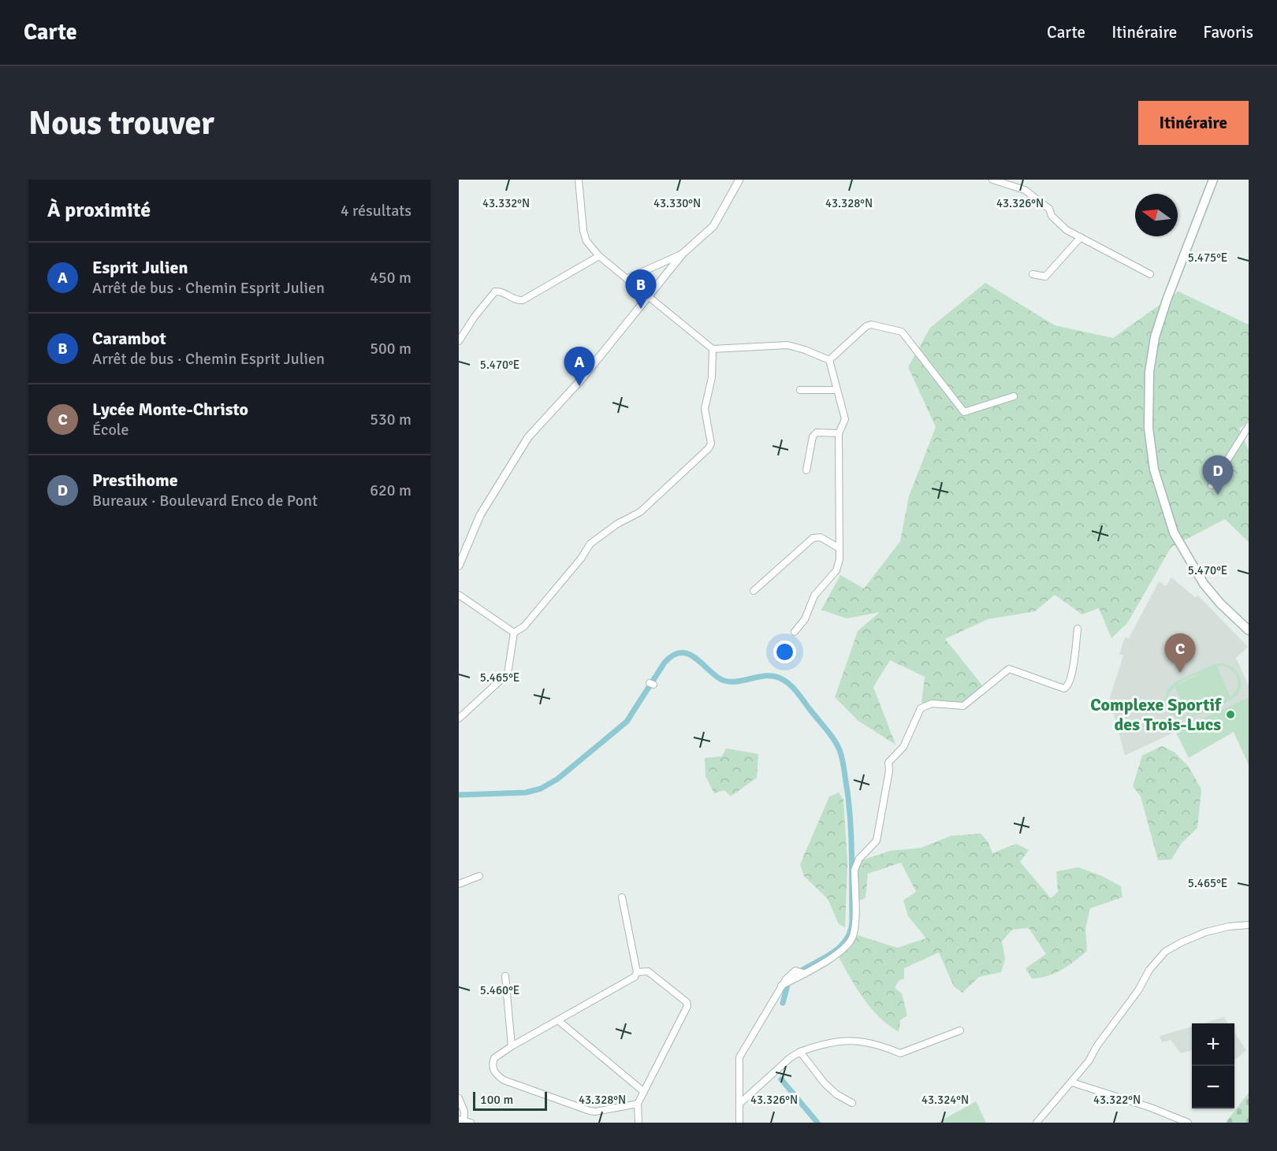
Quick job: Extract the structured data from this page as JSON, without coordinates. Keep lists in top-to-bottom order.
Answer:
{
  "places": ["Complexe Sportif des Trois-Lucs"],
  "scale_bar": "100 m",
  "north": "left",
  "page": {
    "header": "Carte",
    "nav": ["Carte", "Itinéraire", "Favoris"],
    "buttons": "Itinéraire",
    "title": "Nous trouver",
    "heading": ["À proximité", "4 résultats"],
    "list": [
      {
        "mark": "A",
        "name": "Esprit Julien",
        "note": "Arrêt de bus · Chemin Esprit Julien",
        "value": "450 m"
      },
      {
        "mark": "B",
        "name": "Carambot",
        "note": "Arrêt de bus · Chemin Esprit Julien",
        "value": "500 m"
      },
      {
        "mark": "C",
        "name": "Lycée Monte-Christo",
        "note": "École",
        "value": "530 m"
      },
      {
        "mark": "D",
        "name": "Prestihome",
        "note": "Bureaux · Boulevard Enco de Pont",
        "value": "620 m"
      }
    ],
    "pins": [
      "B",
      "A",
      "D",
      "C"
    ],
    "map_buttons": ["+", "−"],
    "scale": "100 m"
  },
  "coordinates": [
    "43.332°N",
    "43.330°N",
    "43.328°N",
    "43.326°N",
    "5.475°E",
    "5.470°E",
    "5.465°E",
    "5.460°E",
    "43.324°N",
    "43.322°N"
  ]
}
